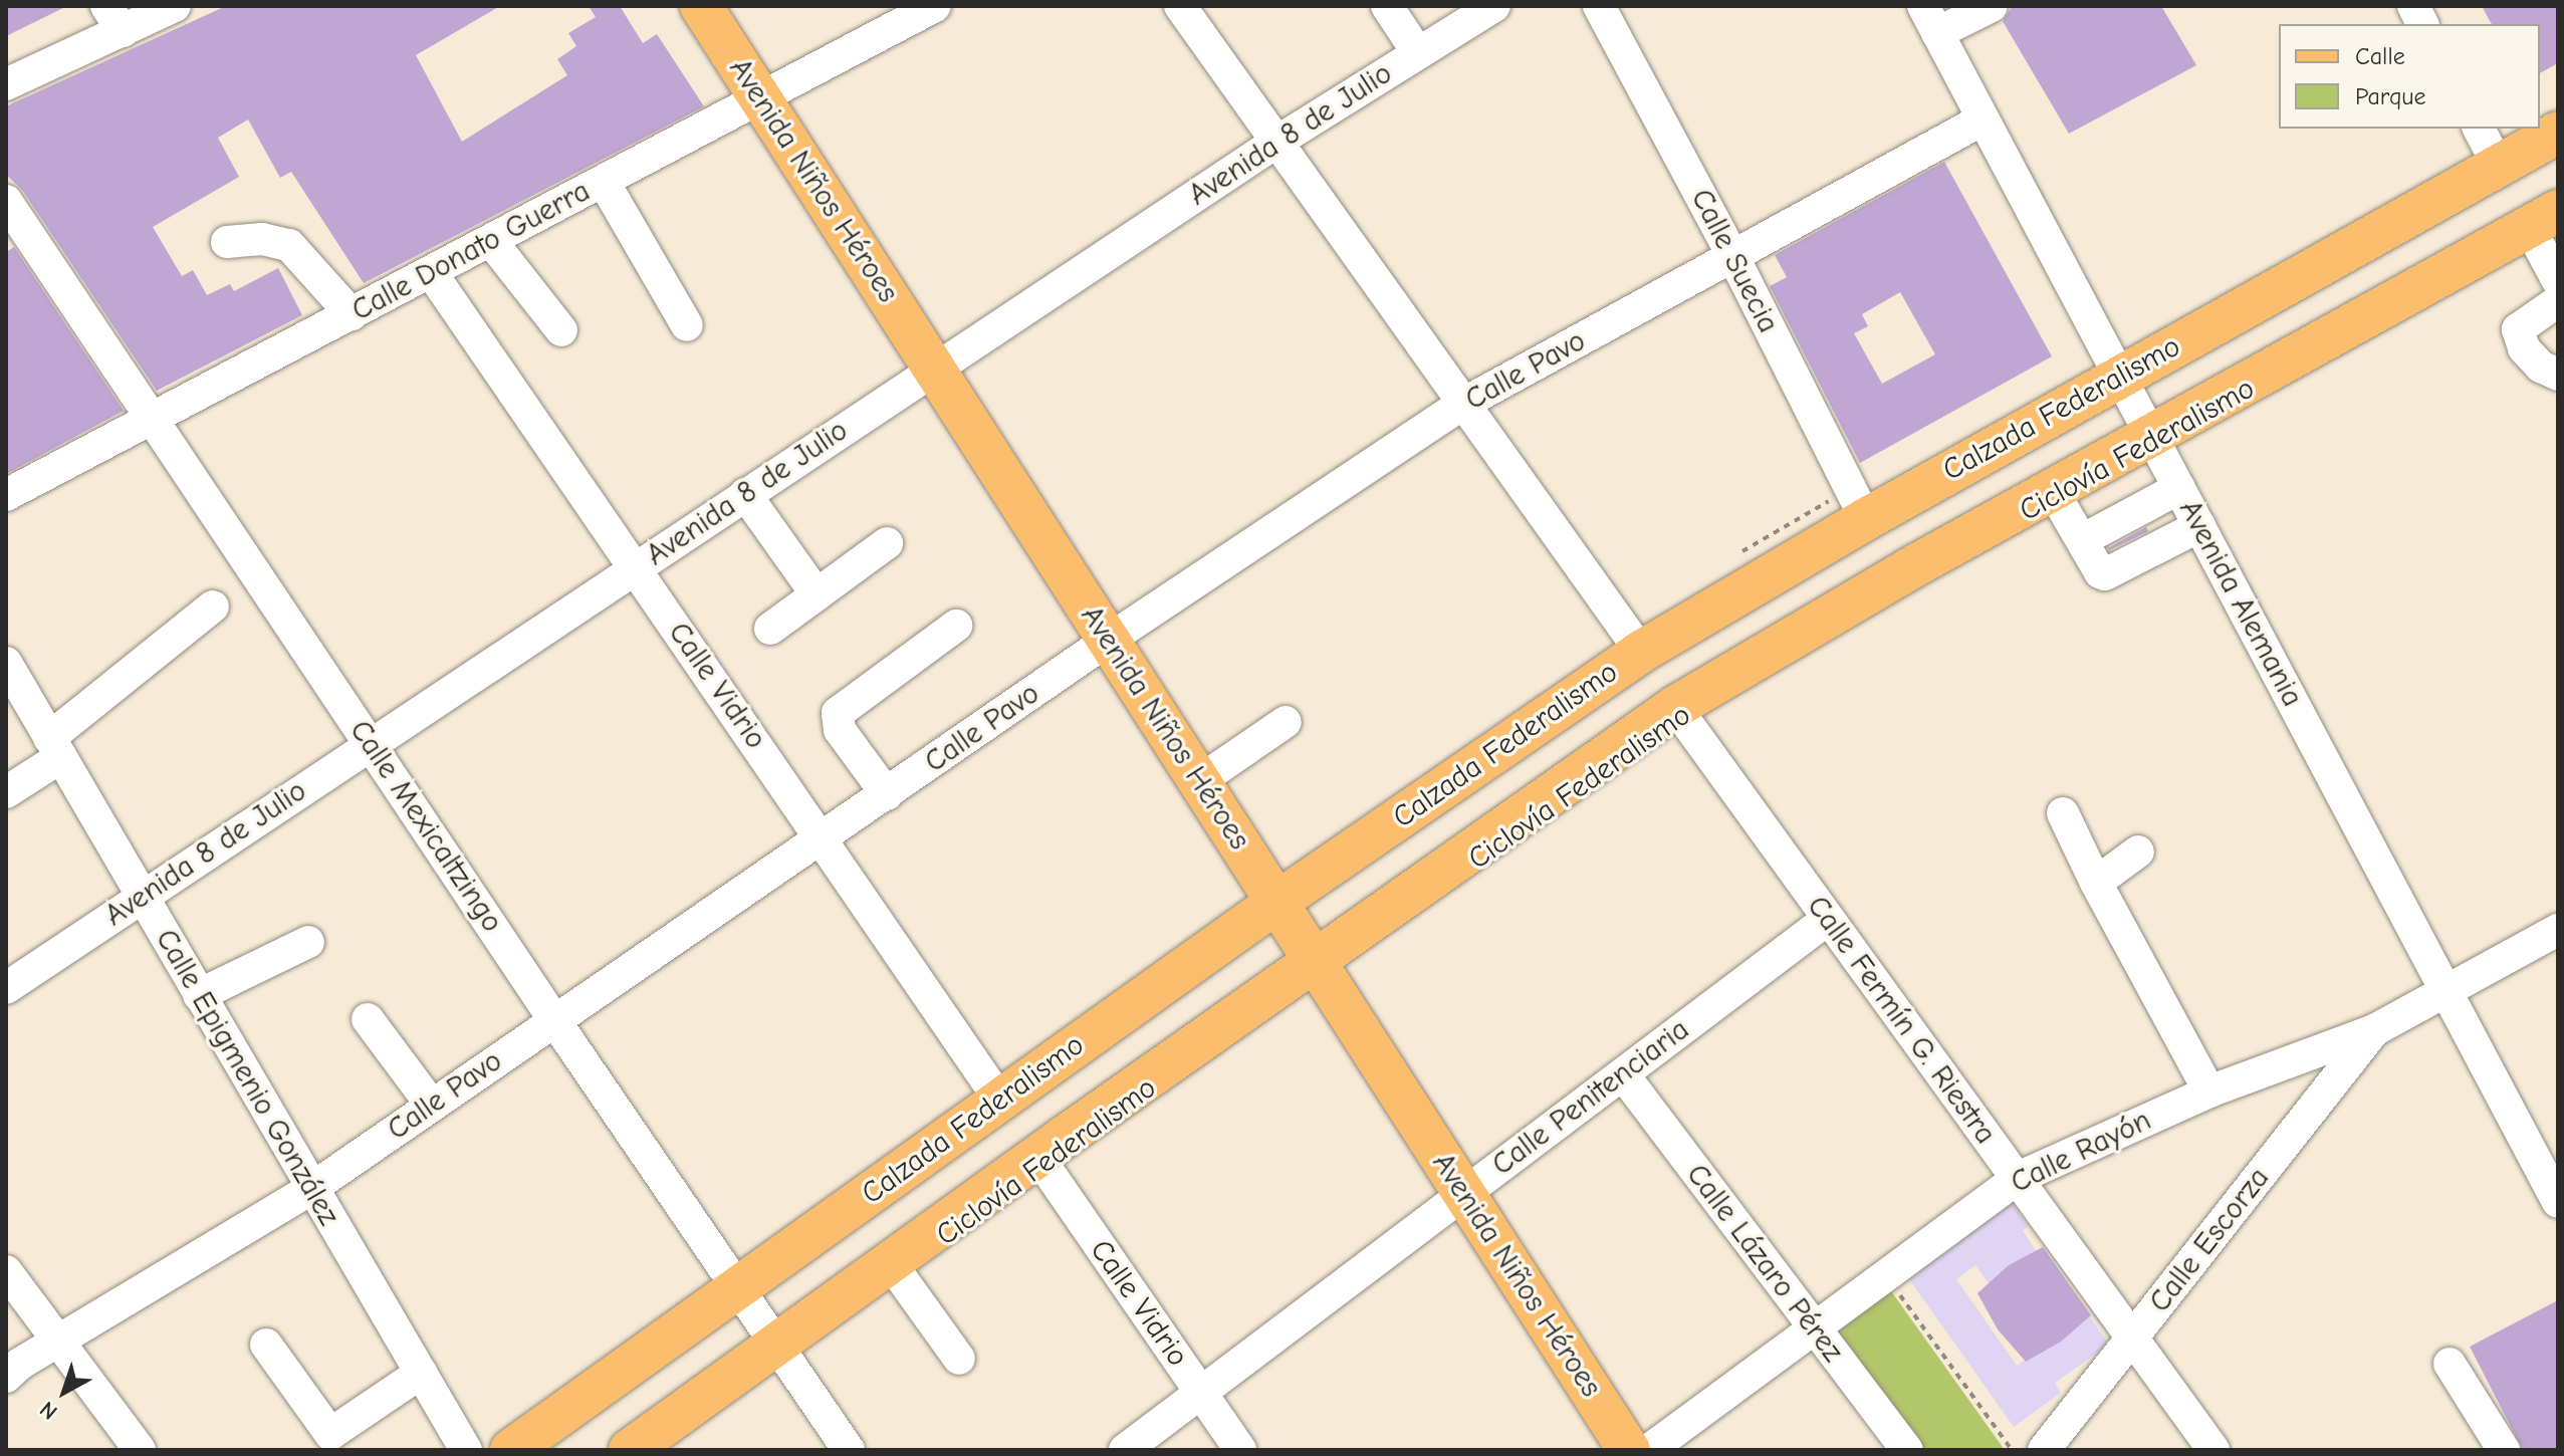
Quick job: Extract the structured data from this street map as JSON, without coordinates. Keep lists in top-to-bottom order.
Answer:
{
  "streets": {
    "main road": ["Avenida Niños Héroes", "Calzada Federalismo"],
    "street": [
      "Avenida 8 de Julio",
      "Calle Donato Guerra",
      "Calle Suecia",
      "Calle Pavo",
      "Avenida Alemania",
      "Calle Vidrio",
      "Calle Mexicaltzingo",
      "Calle Fermín G. Riestra",
      "Calle Epigmenio González",
      "Calle Penitenciaria",
      "Calle Rayón",
      "Calle Escorza",
      "Calle Lázaro Pérez"
    ]
  },
  "crossings": [
    ["Avenida 8 de Julio", "Avenida Niños Héroes"],
    ["Avenida 8 de Julio", "Calle Vidrio"],
    ["Avenida 8 de Julio", "Calle Mexicaltzingo"],
    ["Avenida 8 de Julio", "Calle Epigmenio González"],
    ["Avenida Niños Héroes", "Calle Donato Guerra"],
    ["Avenida Niños Héroes", "Calle Pavo"],
    ["Avenida Niños Héroes", "Calzada Federalismo"],
    ["Avenida Niños Héroes", "Calle Penitenciaria"],
    ["Calle Donato Guerra", "Calle Vidrio"],
    ["Calle Donato Guerra", "Calle Mexicaltzingo"],
    ["Calle Suecia", "Calle Pavo"],
    ["Calle Suecia", "Calzada Federalismo"],
    ["Calle Pavo", "Avenida Alemania"],
    ["Calle Pavo", "Calle Vidrio"],
    ["Calle Pavo", "Calle Mexicaltzingo"],
    ["Calle Pavo", "Calle Epigmenio González"],
    ["Calzada Federalismo", "Avenida Alemania"],
    ["Calzada Federalismo", "Calle Vidrio"],
    ["Calzada Federalismo", "Calle Mexicaltzingo"],
    ["Avenida Alemania", "Calle Rayón"],
    ["Calle Vidrio", "Calle Penitenciaria"],
    ["Calle Fermín G. Riestra", "Calle Penitenciaria"],
    ["Calle Fermín G. Riestra", "Calle Rayón"],
    ["Calle Fermín G. Riestra", "Calle Escorza"],
    ["Calle Penitenciaria", "Calle Lázaro Pérez"],
    ["Calle Rayón", "Calle Escorza"],
    ["Calle Rayón", "Calle Lázaro Pérez"]
  ],
  "legend": ["Calle", "Parque"],
  "north": "bottom left"
}
